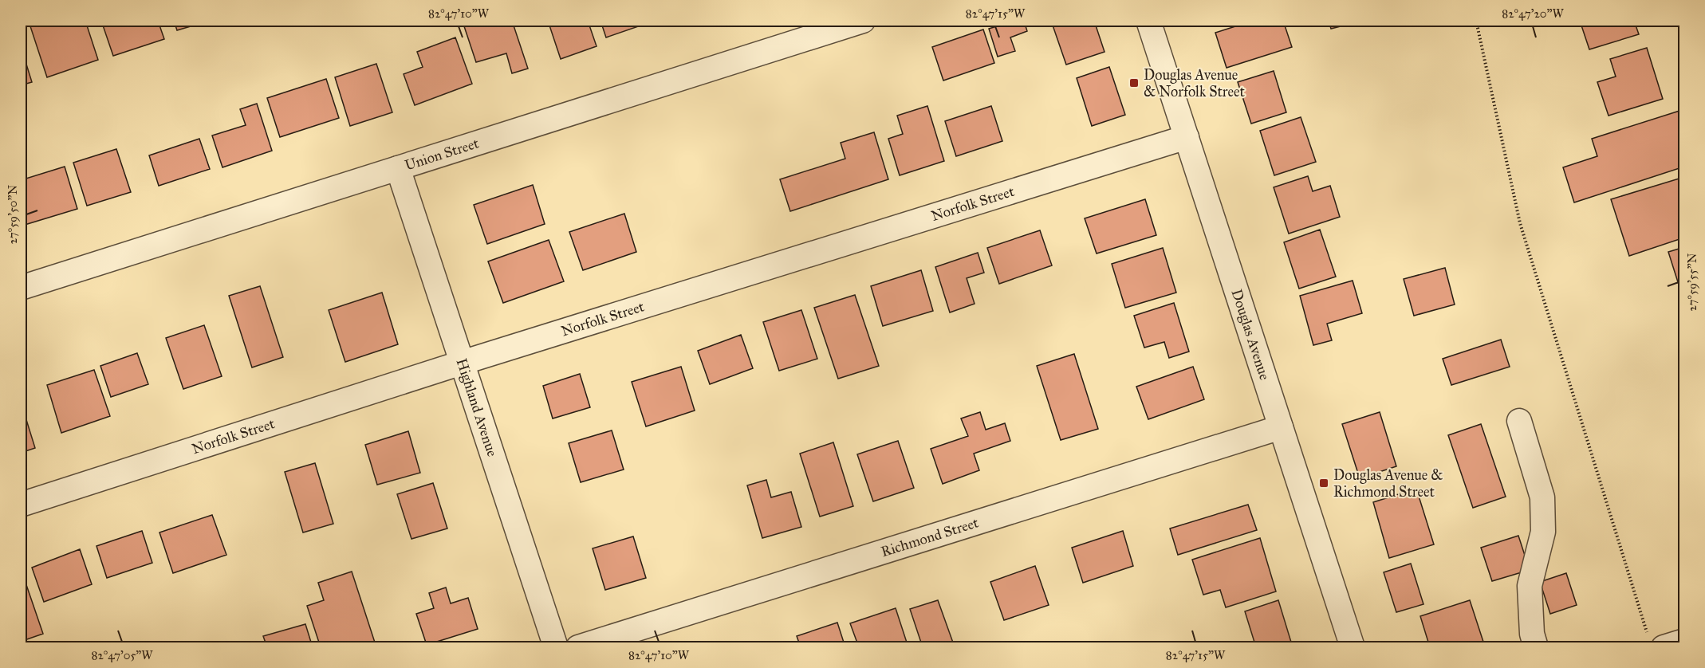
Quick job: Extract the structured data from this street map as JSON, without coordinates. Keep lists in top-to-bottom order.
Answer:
{
  "streets": {
    "street": [
      "Union Street",
      "Norfolk Street",
      "Douglas Avenue",
      "Highland Avenue",
      "Richmond Street"
    ]
  },
  "crossings": [
    ["Union Street", "Highland Avenue"],
    ["Norfolk Street", "Douglas Avenue"],
    ["Norfolk Street", "Highland Avenue"],
    ["Douglas Avenue", "Richmond Street"]
  ],
  "places": {
    "transit": ["Douglas Avenue & Norfolk Street", "Douglas Avenue & Richmond Street"]
  },
  "coordinates": [
    "82°47'10\"W",
    "82°47'15\"W",
    "82°47'20\"W",
    "27°59'50\"N",
    "27°59'55\"N",
    "82°47'05\"W"
  ]
}
